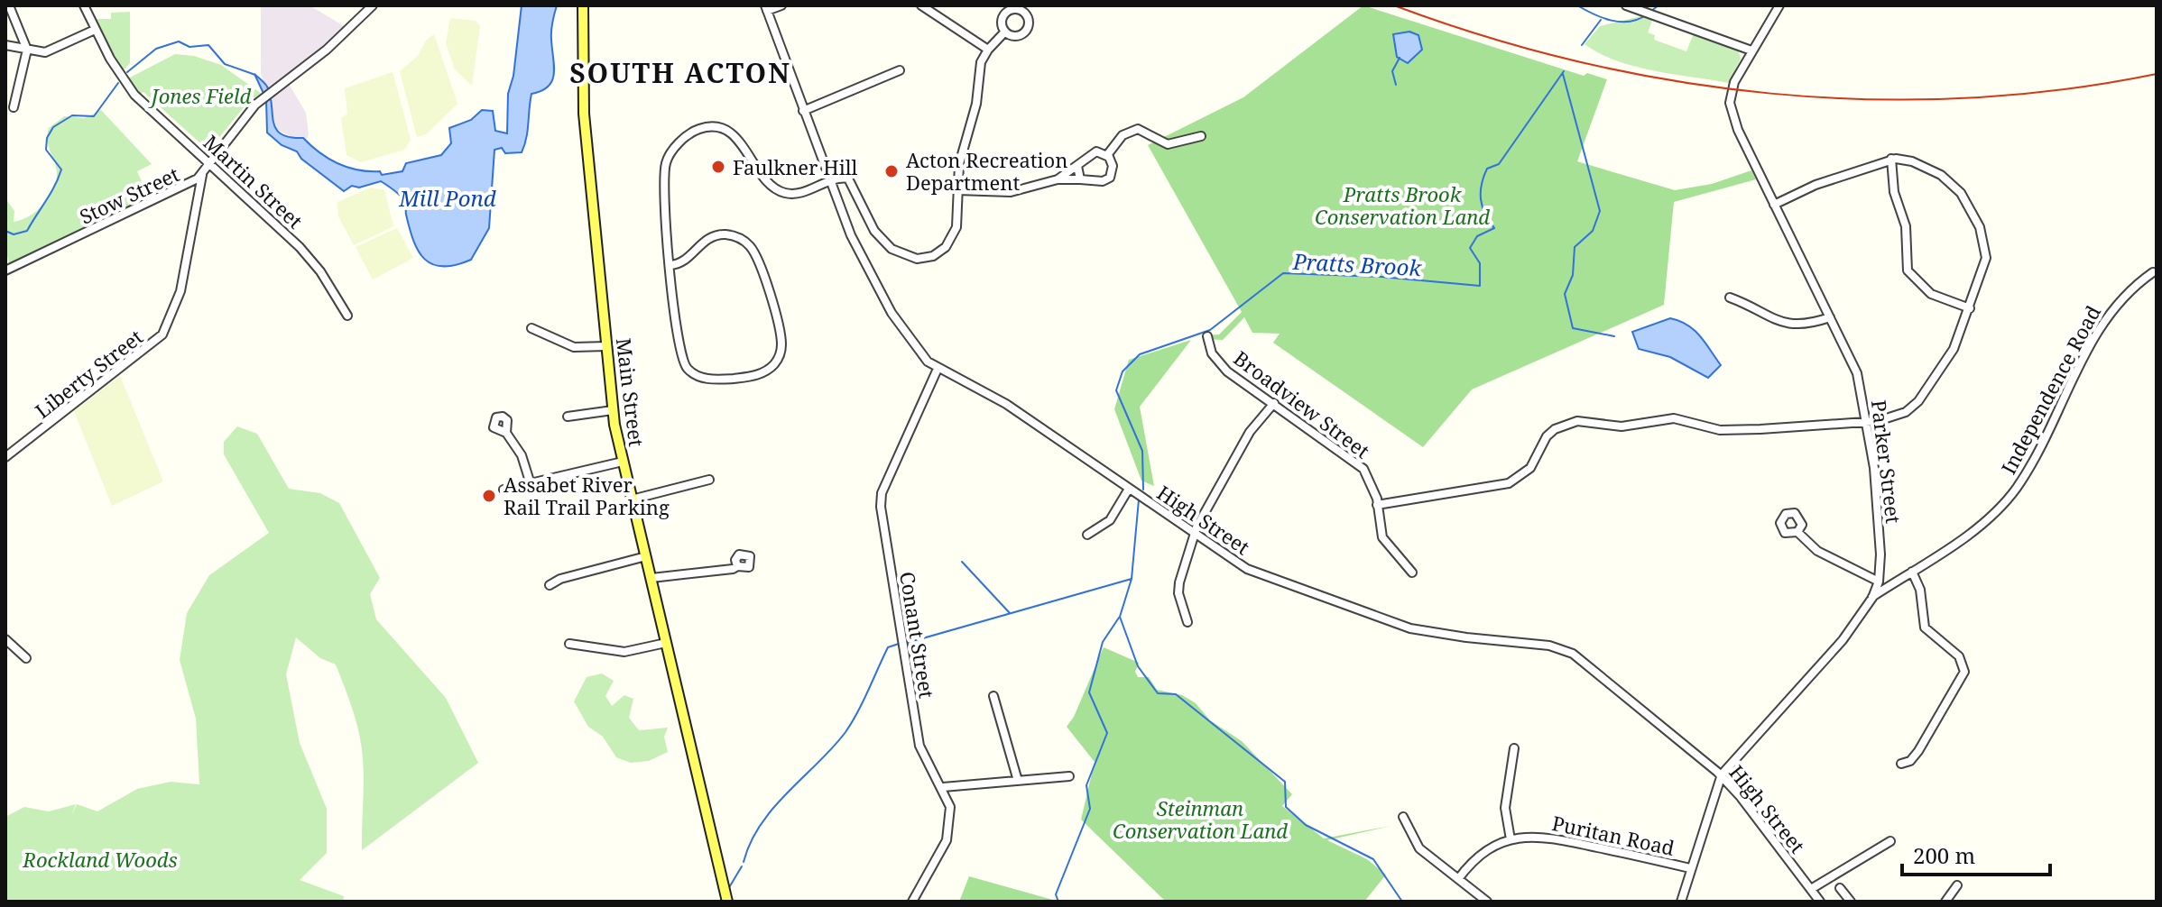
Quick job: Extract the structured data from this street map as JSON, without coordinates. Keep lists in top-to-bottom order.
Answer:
{
  "streets": {
    "main road": ["Main Street"],
    "street": [
      "Martin Street",
      "Stow Street",
      "Liberty Street",
      "Independence Road",
      "Broadview Street",
      "Parker Street",
      "High Street",
      "Conant Street",
      "Puritan Road"
    ]
  },
  "crossings": [
    ["Martin Street", "Stow Street"],
    ["Stow Street", "Liberty Street"],
    ["Independence Road", "Parker Street"],
    ["Parker Street", "High Street"],
    ["Parker Street", "Puritan Road"],
    ["High Street", "Conant Street"]
  ],
  "districts": ["SOUTH ACTON"],
  "water": ["Mill Pond", "Pratts Brook"],
  "parks": [
    "Jones Field",
    "Pratts Brook Conservation Land",
    "Steinman Conservation Land",
    "Rockland Woods"
  ],
  "places": ["Faulkner Hill", "Acton Recreation Department", "Assabet River Rail Trail Parking"],
  "scale_bar": "200 m"
}
